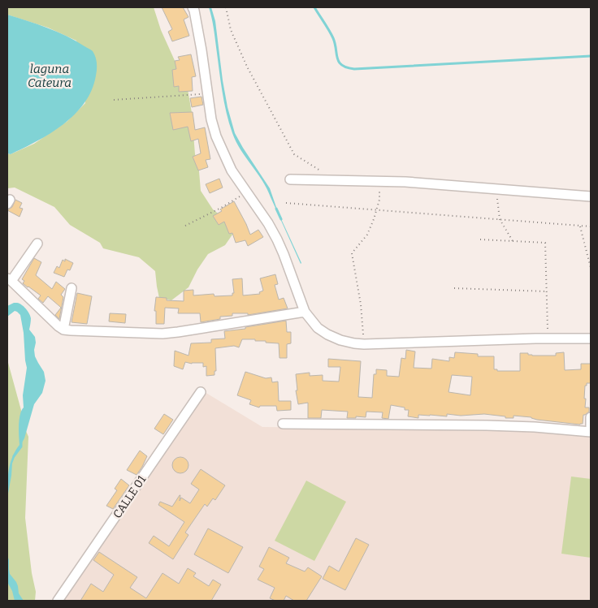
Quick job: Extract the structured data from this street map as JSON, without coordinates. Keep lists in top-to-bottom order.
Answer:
{
  "streets": {
    "street": ["CALLE 01"]
  },
  "water": ["laguna Cateura"]
}
